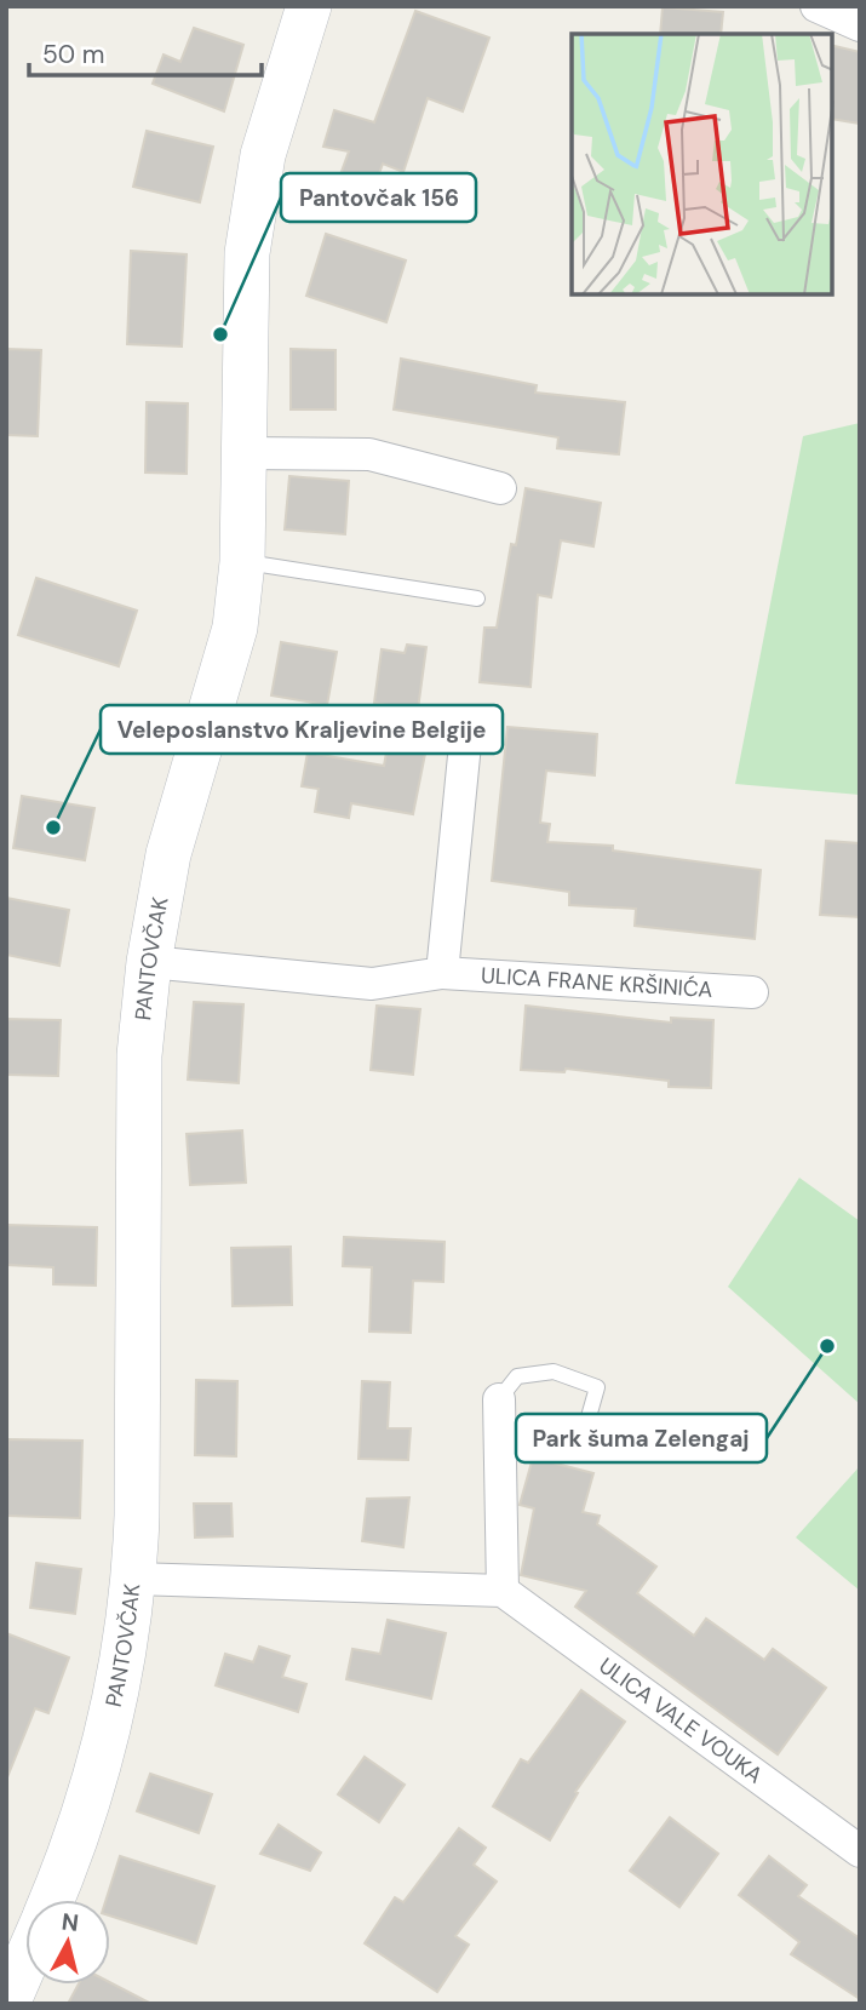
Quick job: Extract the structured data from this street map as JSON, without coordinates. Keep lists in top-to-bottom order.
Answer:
{
  "streets": {
    "main road": ["PANTOVČAK"],
    "street": ["ULICA FRANE KRŠINIĆA", "ULICA VALE VOUKA"]
  },
  "crossings": [
    ["PANTOVČAK", "ULICA FRANE KRŠINIĆA"]
  ],
  "places": ["Pantovčak 156", "Veleposlanstvo Kraljevine Belgije", "Park šuma Zelengaj"],
  "scale_bar": "50 m",
  "north": "top"
}
